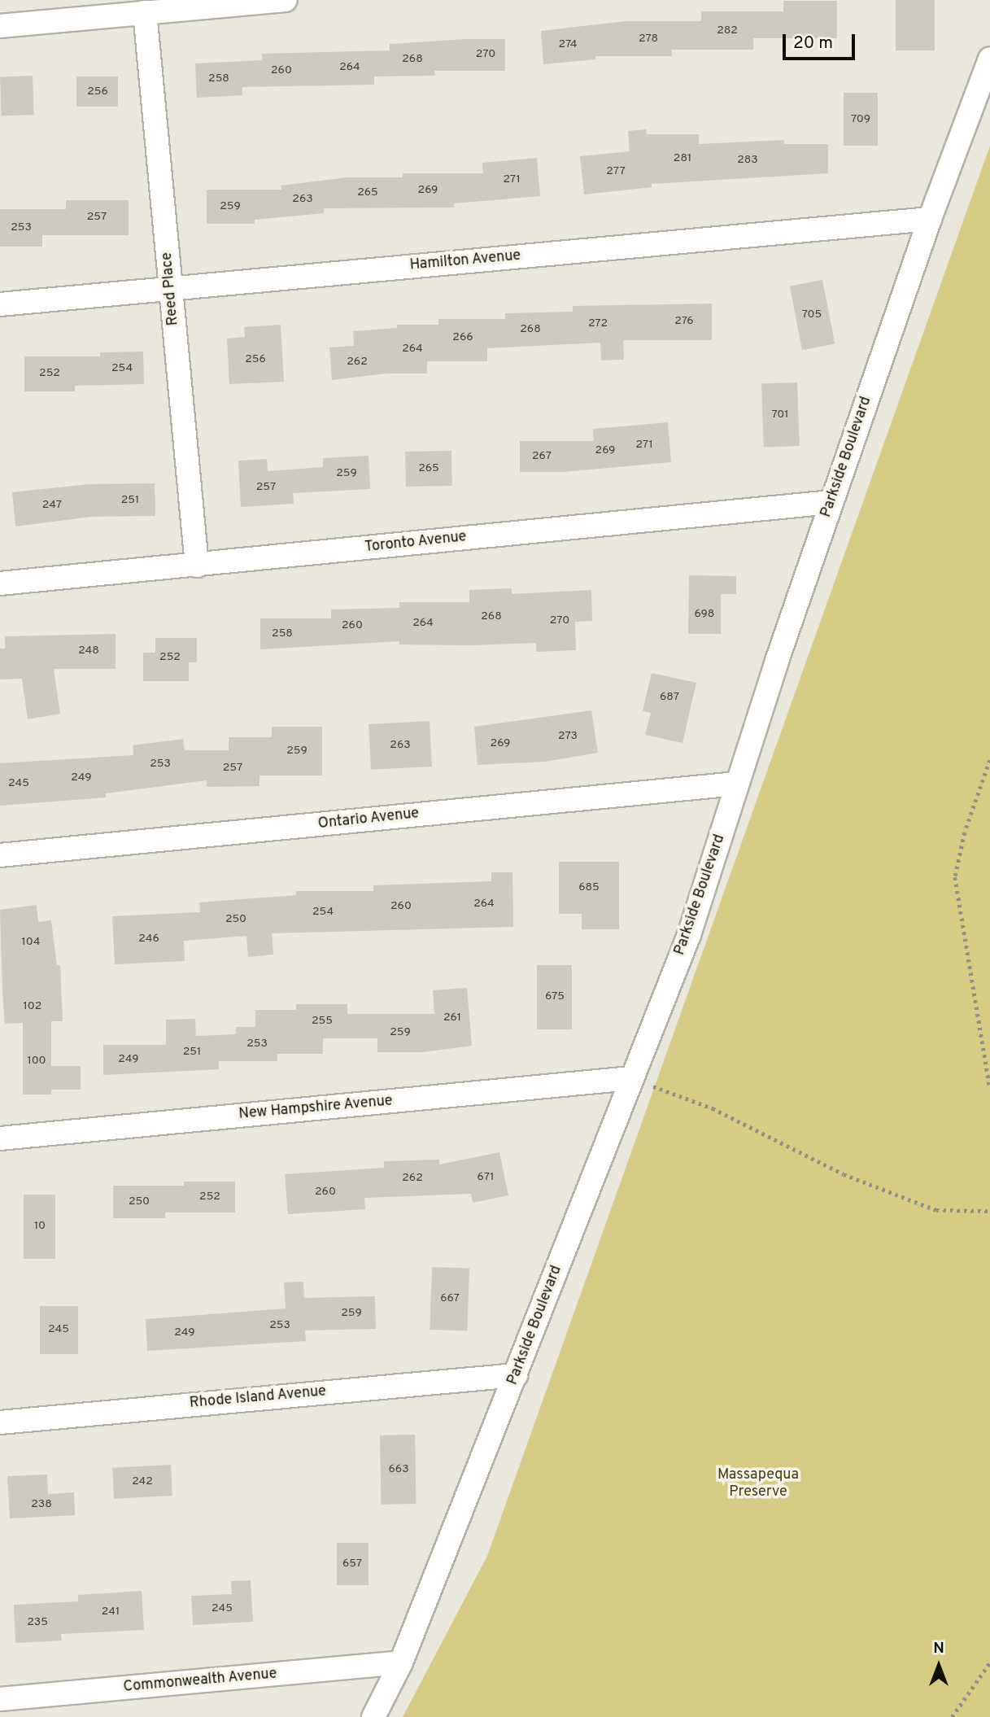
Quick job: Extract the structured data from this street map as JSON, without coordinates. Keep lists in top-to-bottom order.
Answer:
{
  "streets": {
    "street": [
      "Hamilton Avenue",
      "Reed Place",
      "Parkside Boulevard",
      "Toronto Avenue",
      "Ontario Avenue",
      "New Hampshire Avenue",
      "Rhode Island Avenue",
      "Commonwealth Avenue"
    ]
  },
  "crossings": [
    ["Hamilton Avenue", "Reed Place"],
    ["Hamilton Avenue", "Parkside Boulevard"],
    ["Reed Place", "Toronto Avenue"],
    ["Parkside Boulevard", "Toronto Avenue"],
    ["Parkside Boulevard", "Ontario Avenue"],
    ["Parkside Boulevard", "New Hampshire Avenue"],
    ["Parkside Boulevard", "Rhode Island Avenue"],
    ["Parkside Boulevard", "Commonwealth Avenue"]
  ],
  "parks": ["Massapequa Preserve"],
  "house_numbers": [
    "282",
    "278",
    "274",
    "270",
    "268",
    "264",
    "260",
    "258",
    "256",
    "709",
    "281",
    "283",
    "277",
    "271",
    "269",
    "265",
    "263",
    "259",
    "257",
    "253",
    "705",
    "276",
    "272",
    "268",
    "266",
    "264",
    "256",
    "262",
    "254",
    "252",
    "701",
    "271",
    "269",
    "267",
    "265",
    "259",
    "257",
    "251",
    "247",
    "698",
    "268",
    "270",
    "264",
    "260",
    "258",
    "248",
    "252",
    "687",
    "273",
    "269",
    "263",
    "259",
    "253",
    "257",
    "249",
    "245",
    "685",
    "264",
    "260",
    "254",
    "250",
    "246",
    "104",
    "675",
    "102",
    "261",
    "255",
    "259",
    "253",
    "251",
    "249",
    "100",
    "671",
    "262",
    "260",
    "252",
    "250",
    "10",
    "667",
    "259",
    "253",
    "245",
    "249",
    "663",
    "242",
    "238",
    "657",
    "245",
    "241",
    "235"
  ],
  "scale_bar": "20 m",
  "north": "top"
}
